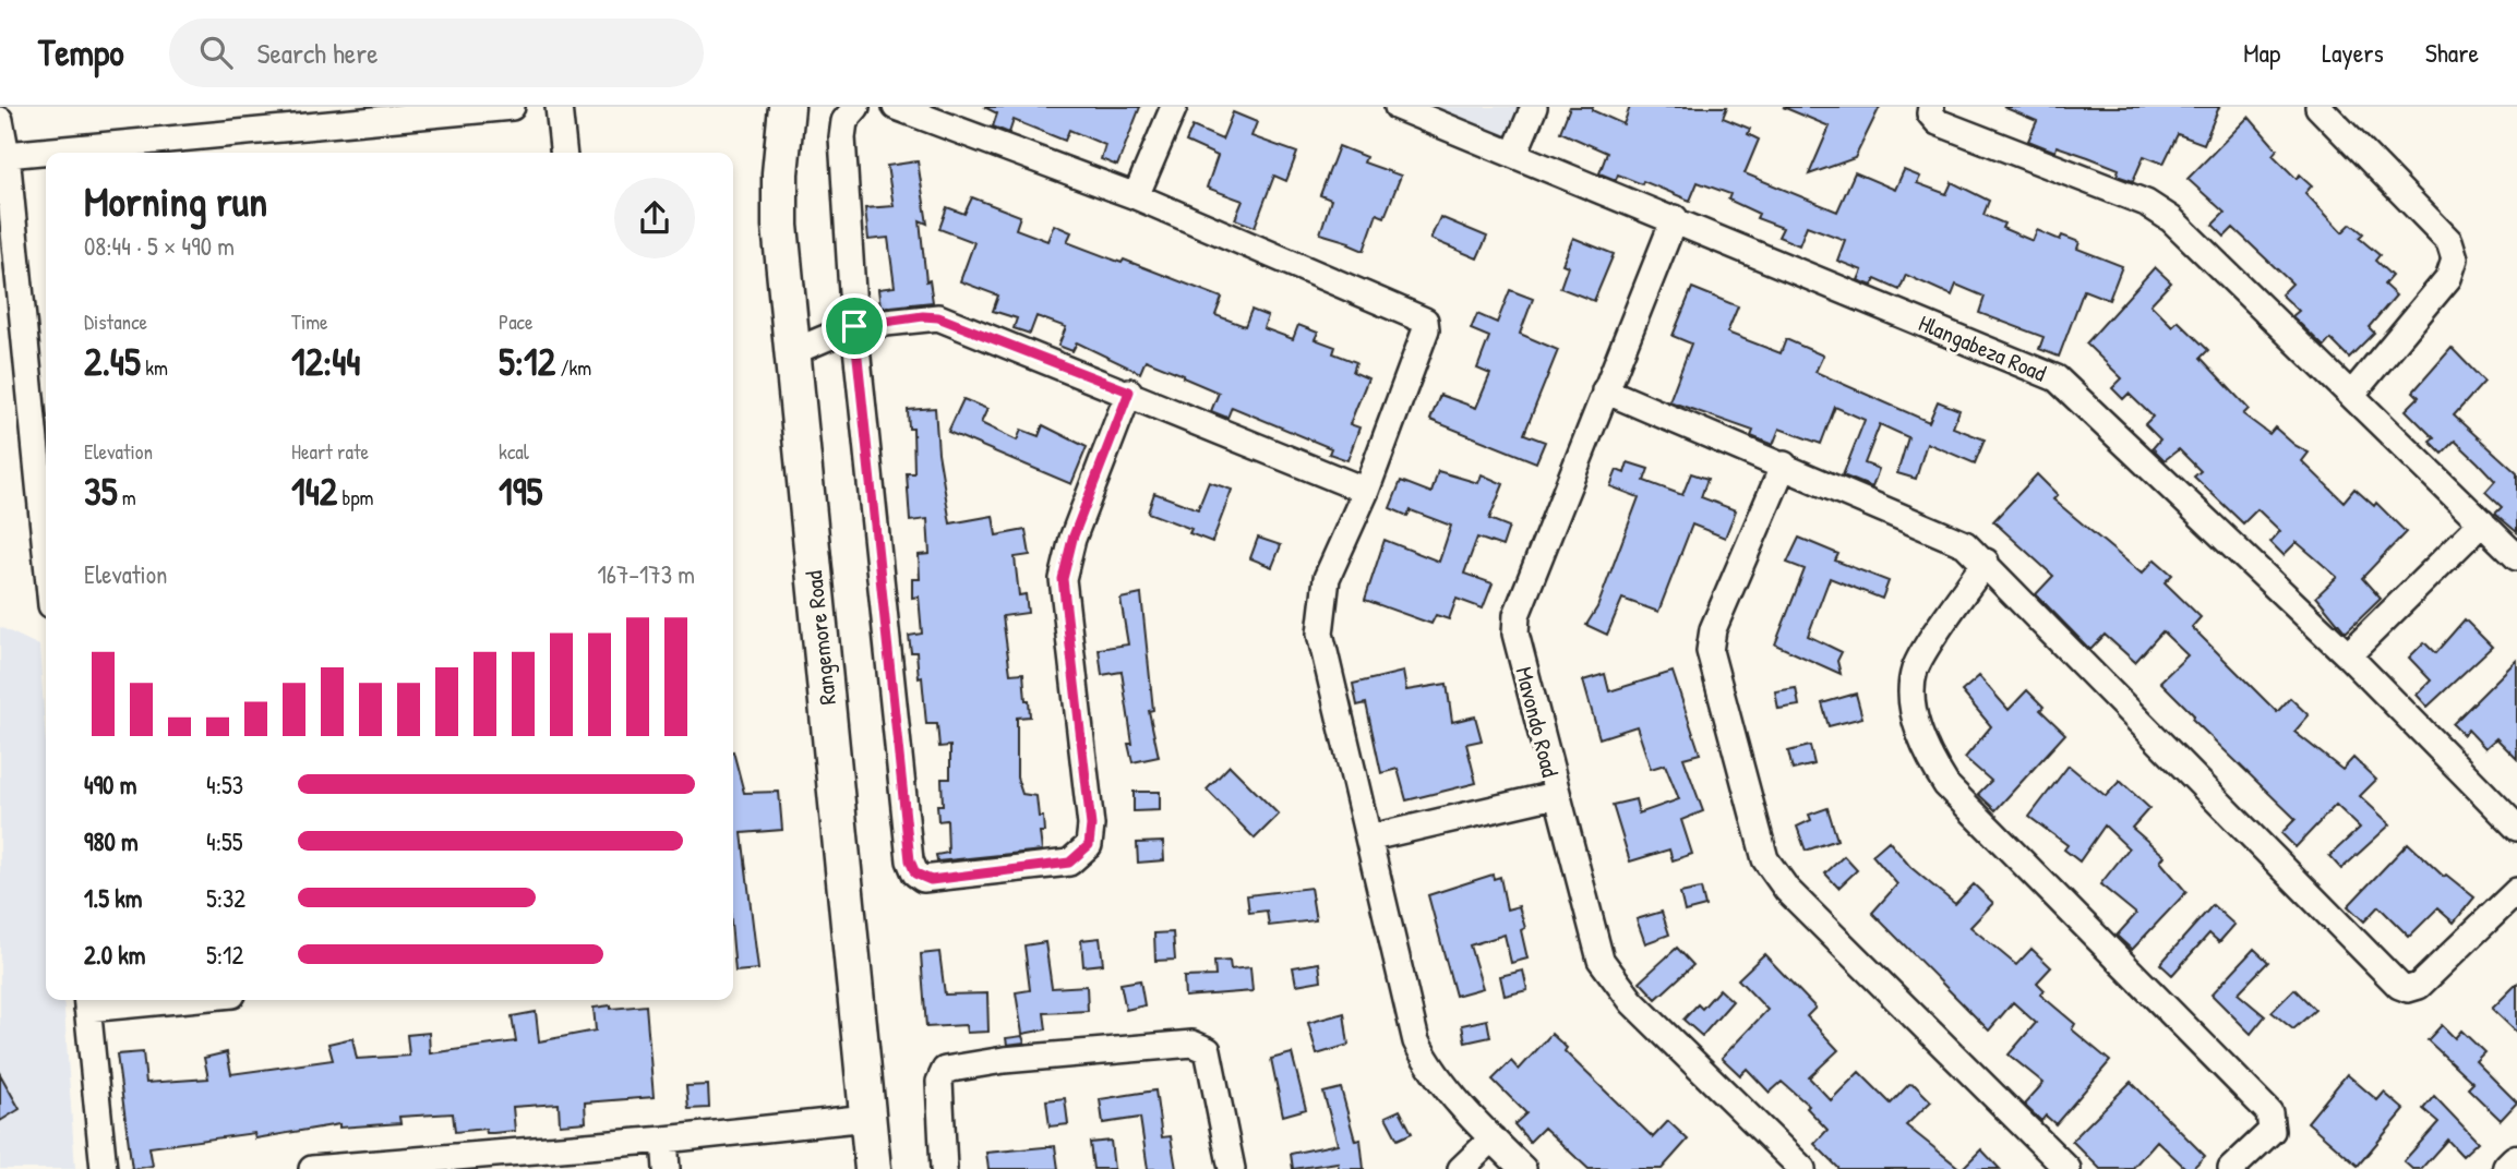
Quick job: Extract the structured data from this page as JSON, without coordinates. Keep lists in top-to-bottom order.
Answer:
{
  "streets": {
    "street": ["Hlangabeza Road", "Rangemore Road", "Mavondo Road"]
  },
  "crossings": [
    ["Hlangabeza Road", "Mavondo Road"]
  ],
  "page": {
    "header": "Tempo",
    "search": "Search here",
    "nav": ["Map", "Layers", "Share"],
    "heading": ["Morning run", "08:44 · 5 × 490 m"],
    "stats": [
      ["Distance", "2.45 km"],
      ["Time", "12:44"],
      ["Pace", "5:12 /km"],
      ["Elevation", "35 m"],
      ["Heart rate", "142 bpm"],
      ["kcal", "195"]
    ],
    "chart": ["Elevation", "167–173 m"],
    "list": [
      {
        "name": "490 m",
        "note": "4:53"
      },
      {
        "name": "980 m",
        "note": "4:55"
      },
      {
        "name": "1.5 km",
        "note": "5:32"
      },
      {
        "name": "2.0 km",
        "note": "5:12"
      }
    ]
  }
}
